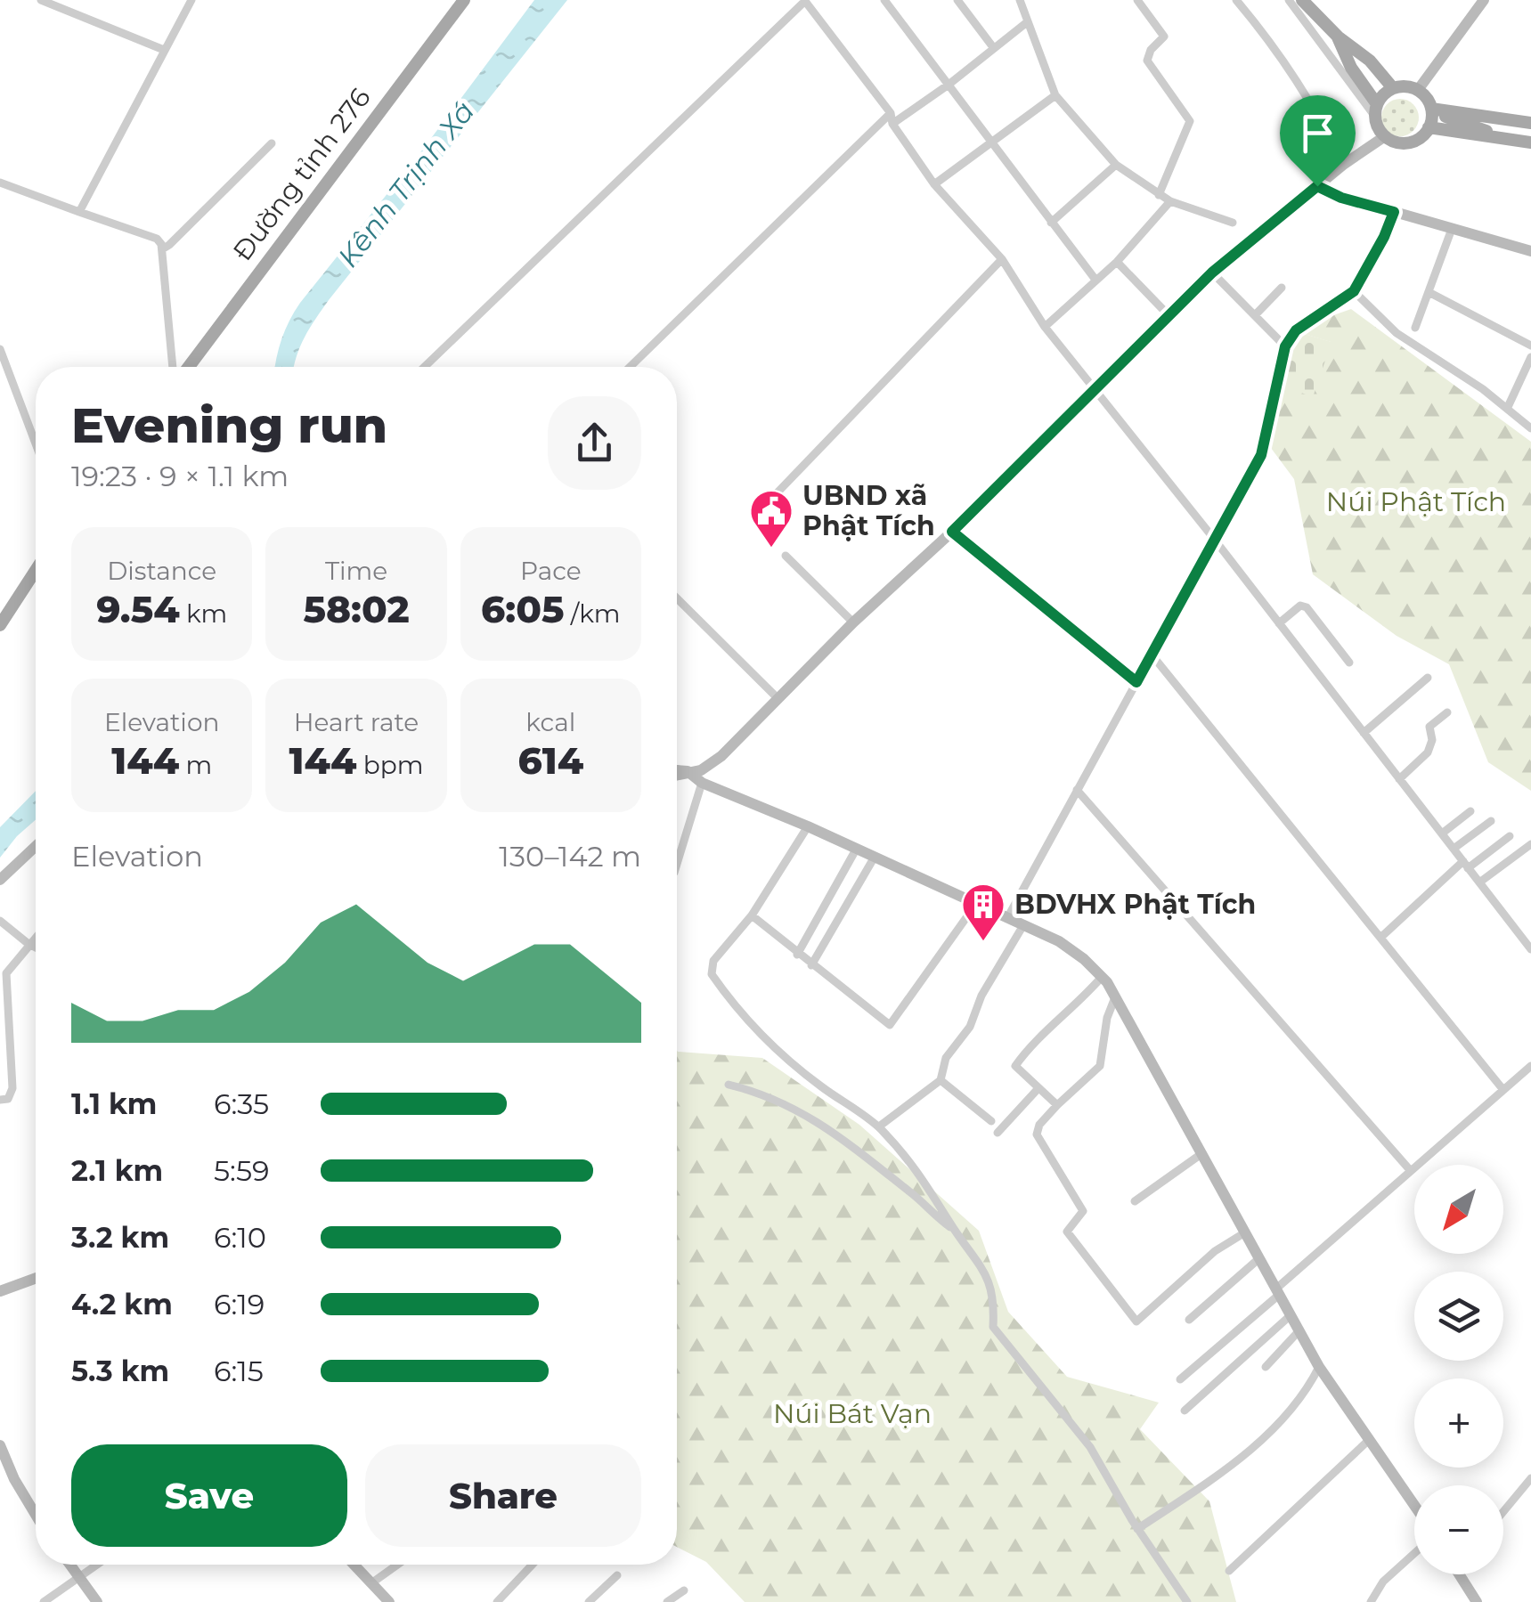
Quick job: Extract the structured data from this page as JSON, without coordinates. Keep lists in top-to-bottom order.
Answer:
{
  "streets": {
    "main road": ["Đường tỉnh 276"]
  },
  "water": ["Kênh Trịnh Xá"],
  "parks": ["Núi Phật Tích", "Núi Bát Vạn"],
  "places": {
    "public building": ["UBND xã Phật Tích"],
    "building": ["BDVHX Phật Tích"]
  },
  "north": "bottom left",
  "page": {
    "heading": ["Evening run", "19:23 · 9 × 1.1 km"],
    "stats": [
      ["Distance", "9.54 km"],
      ["Time", "58:02"],
      ["Pace", "6:05 /km"],
      ["Elevation", "144 m"],
      ["Heart rate", "144 bpm"],
      ["kcal", "614"]
    ],
    "chart": ["Elevation", "130–142 m"],
    "list": [
      {
        "name": "1.1 km",
        "note": "6:35"
      },
      {
        "name": "2.1 km",
        "note": "5:59"
      },
      {
        "name": "3.2 km",
        "note": "6:10"
      },
      {
        "name": "4.2 km",
        "note": "6:19"
      },
      {
        "name": "5.3 km",
        "note": "6:15"
      }
    ],
    "map_buttons": ["+", "−"],
    "buttons": ["Save", "Share"]
  }
}
